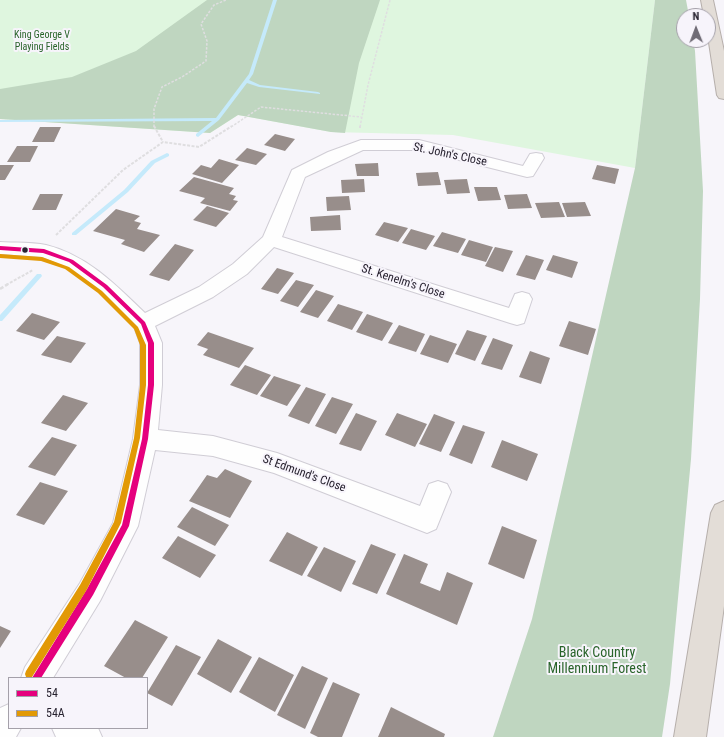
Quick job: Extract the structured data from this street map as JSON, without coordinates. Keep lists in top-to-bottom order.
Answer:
{
  "streets": {
    "street": ["St. John's Close", "St. Kenelm's Close", "St Edmund's Close"]
  },
  "crossings": [
    ["St. John's Close", "St. Kenelm's Close"]
  ],
  "parks": ["King George V Playing Fields", "Black Country Millennium Forest"],
  "lines": ["transit line 54", "transit line 54A"],
  "legend": ["54", "54A"],
  "north": "top"
}
